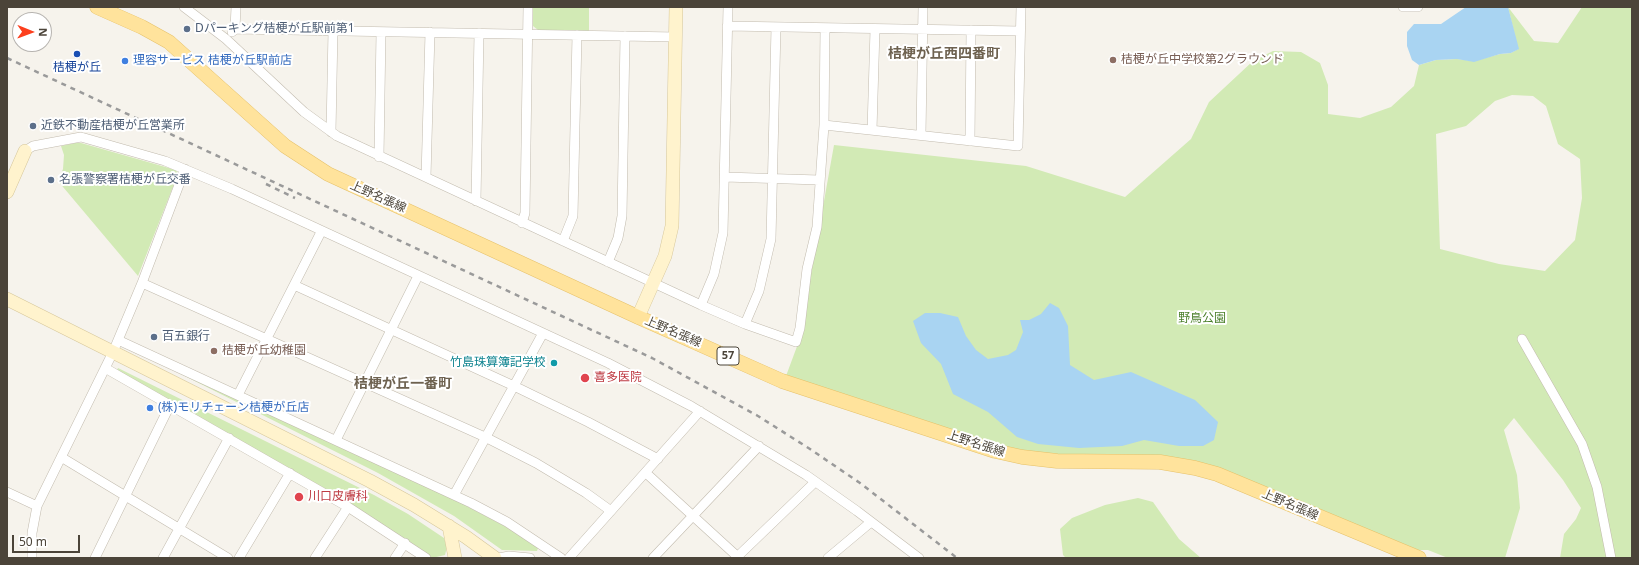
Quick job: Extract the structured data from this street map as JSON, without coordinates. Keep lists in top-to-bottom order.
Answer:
{
  "streets": {
    "main road": ["上野名張線", "57"]
  },
  "districts": ["桔梗が丘西四番町", "桔梗が丘一番町"],
  "parks": ["野鳥公園"],
  "places": [
    "Dパーキング桔梗が丘駅前第1",
    "桔梗が丘",
    "桔梗が丘中学校第2グラウンド",
    "理容サービス 桔梗が丘駅前店",
    "近鉄不動産桔梗が丘営業所",
    "名張警察署桔梗が丘交番",
    "百五銀行",
    "桔梗が丘幼稚園",
    "竹島珠算簿記学校",
    "喜多医院",
    "(株)モリチェーン桔梗が丘店",
    "川口皮膚科"
  ],
  "scale_bar": "50 m",
  "north": "right"
}
